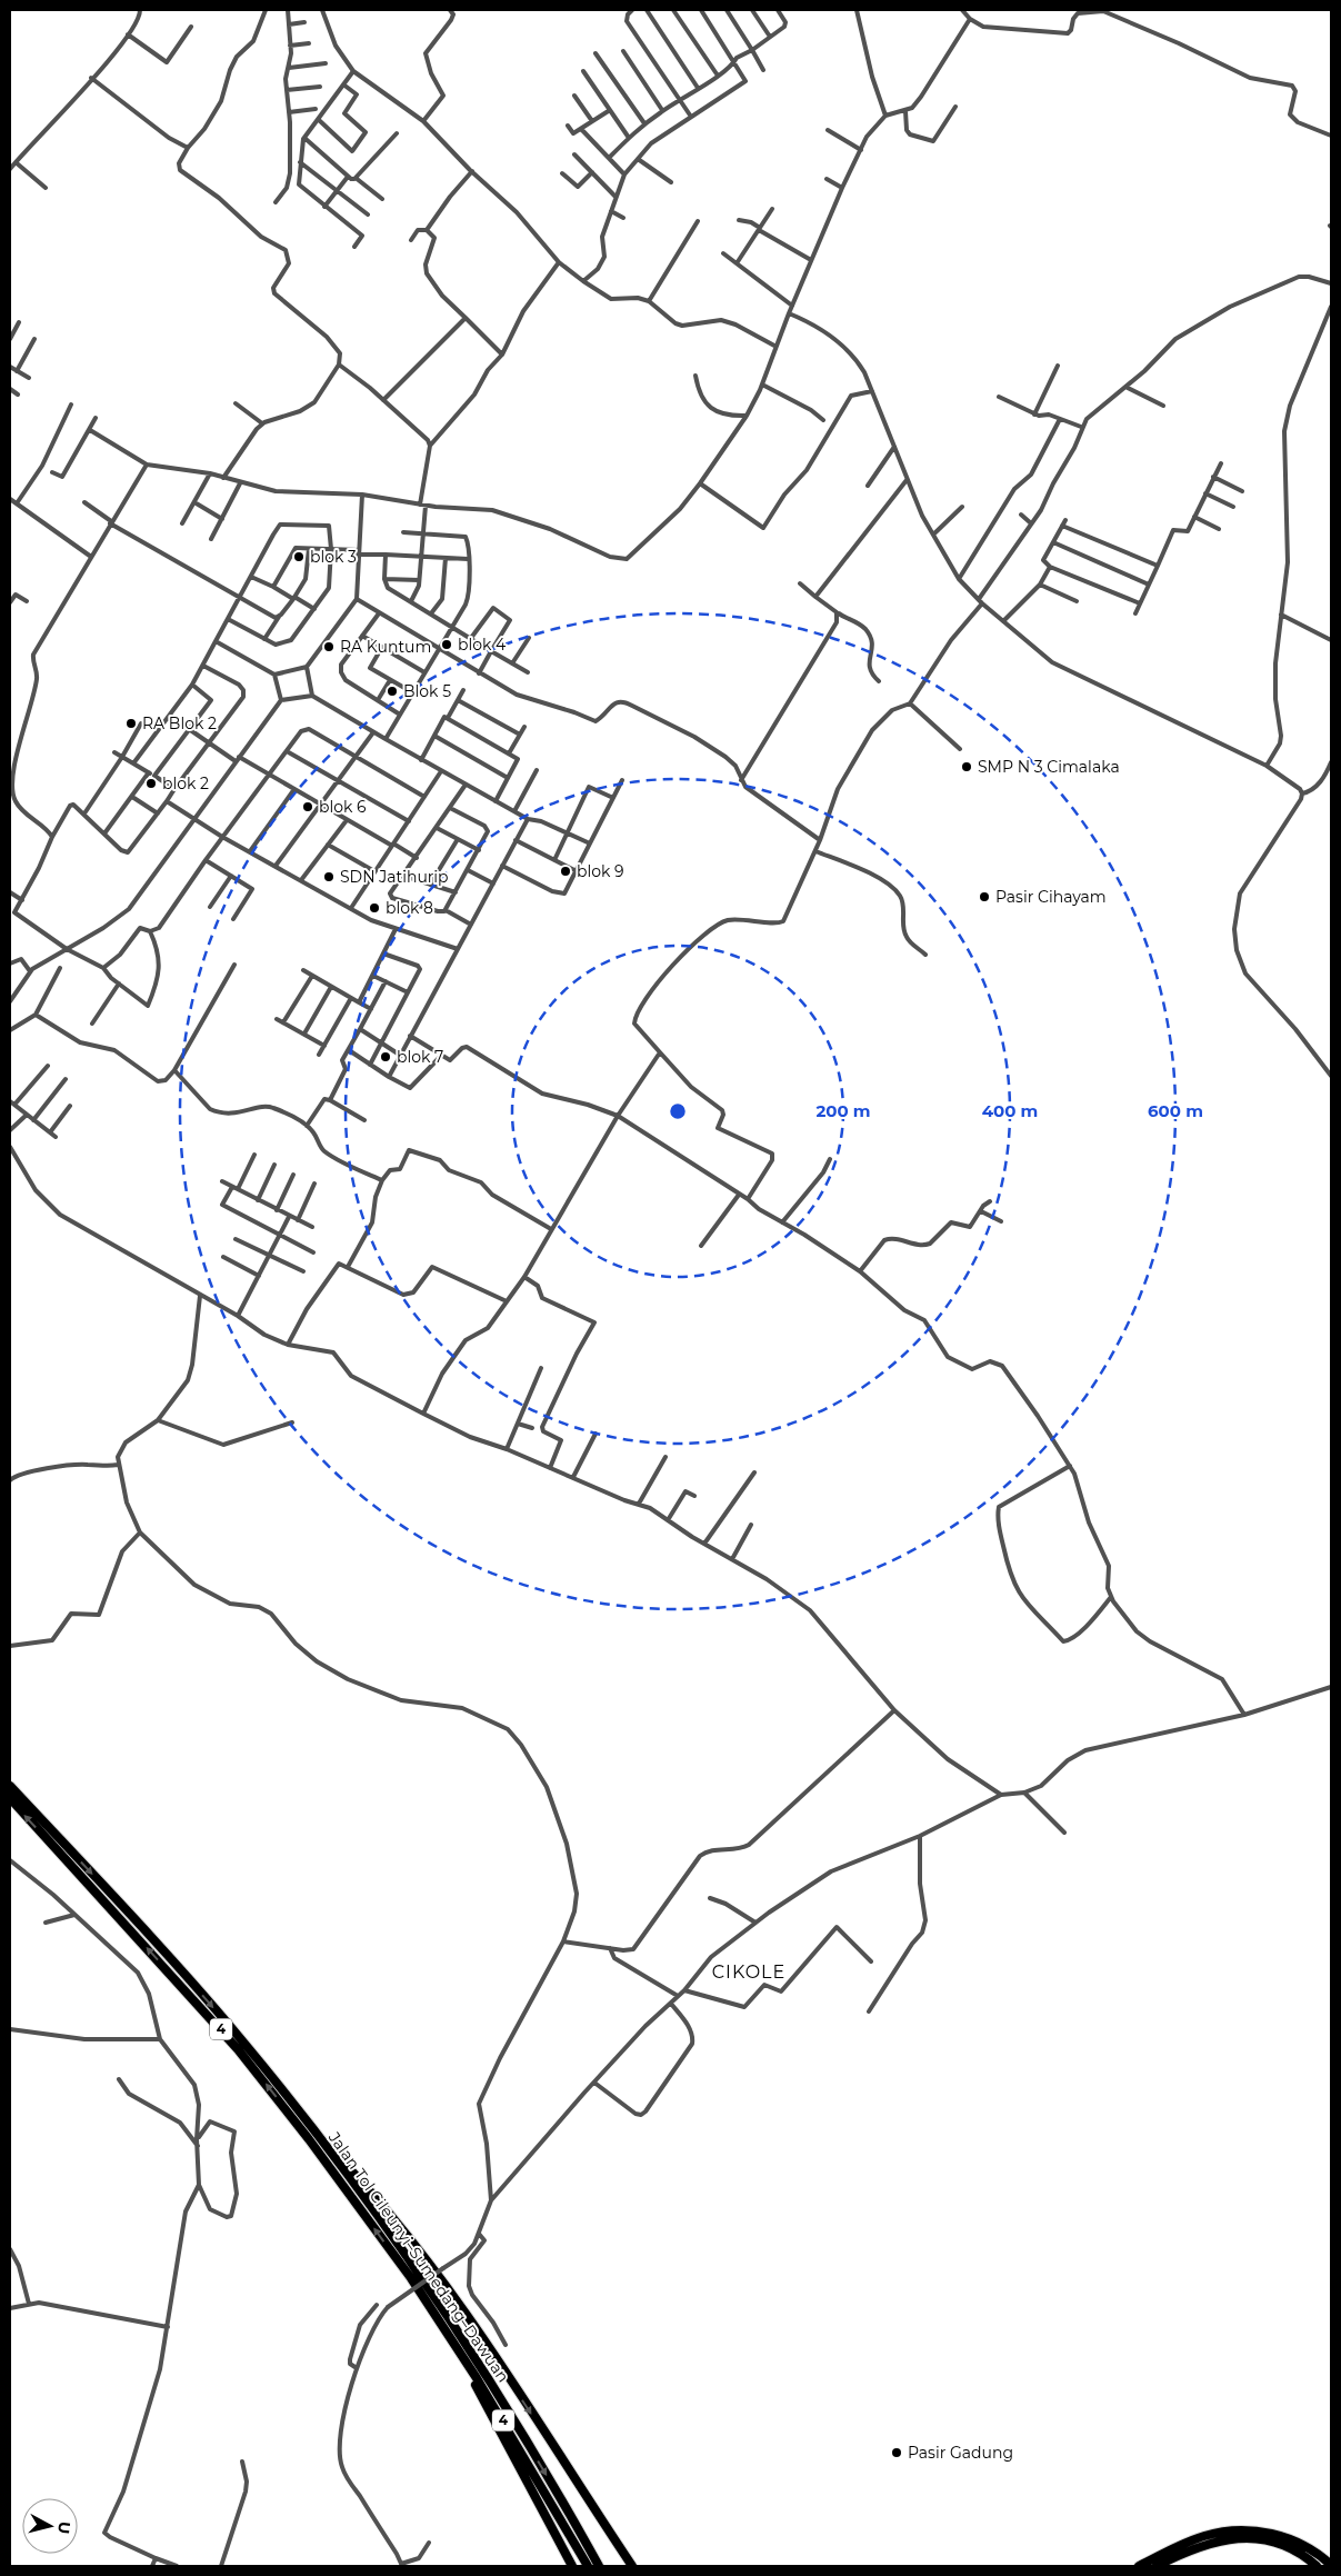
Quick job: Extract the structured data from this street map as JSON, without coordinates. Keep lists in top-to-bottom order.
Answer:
{
  "streets": {
    "highway": ["4", "Jalan Tol Cileunyi–Sumedang–Dawuan"]
  },
  "districts": ["CIKOLE"],
  "places": [
    "blok 3",
    "blok 4",
    "RA Kuntum",
    "Blok 5",
    "RA Blok 2",
    "SMP N 3 Cimalaka",
    "blok 2",
    "blok 6",
    "blok 9",
    "SDN Jatihurip",
    "Pasir Cihayam",
    "blok 8",
    "blok 7",
    "Pasir Gadung"
  ],
  "north": "right",
  "rings": ["200 m", "400 m", "600 m"]
}
